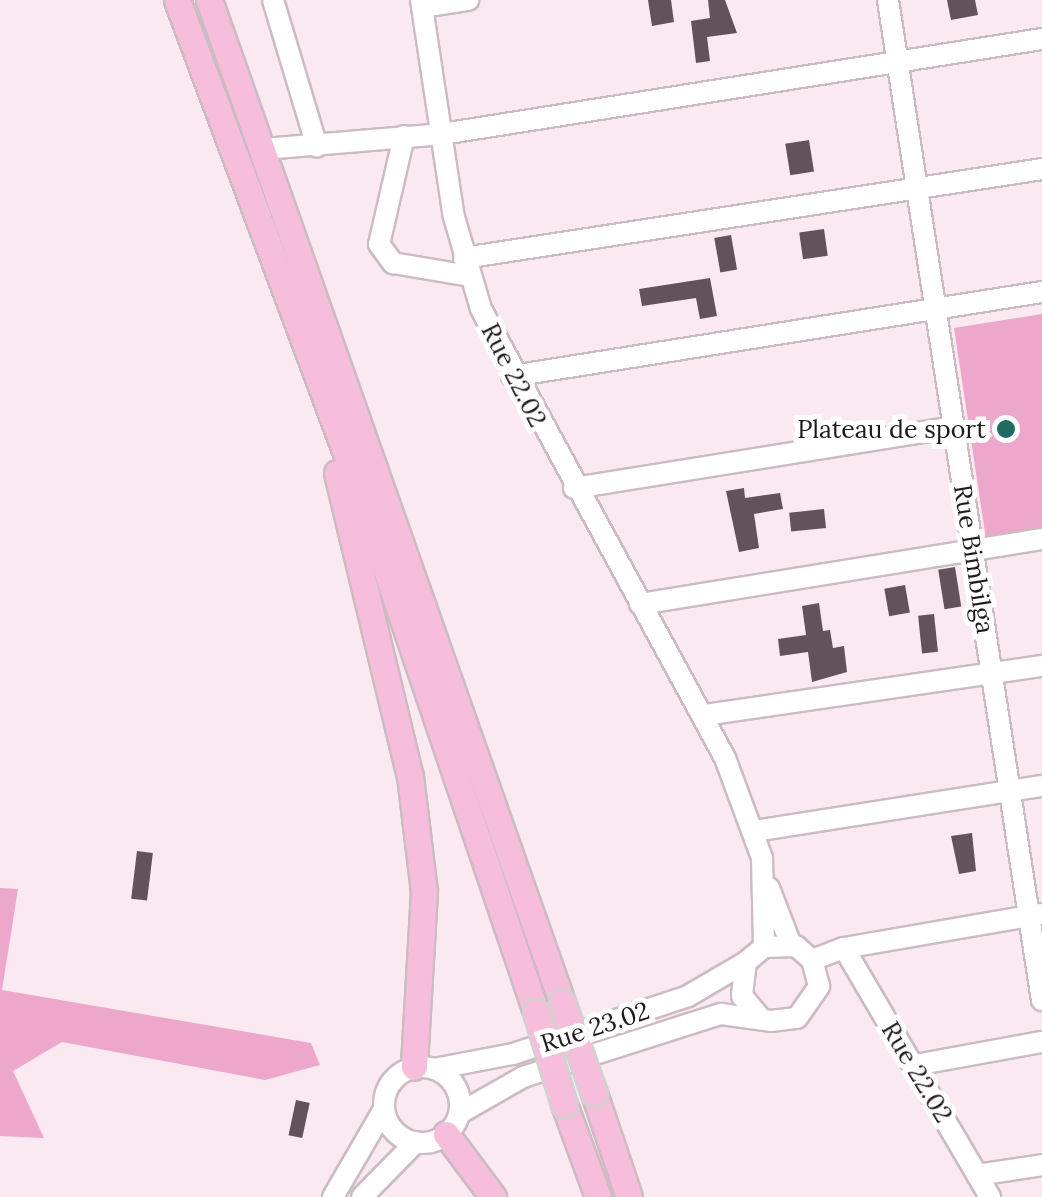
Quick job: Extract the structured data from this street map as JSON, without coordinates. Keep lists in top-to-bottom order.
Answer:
{
  "streets": {
    "street": ["Rue 22.02", "Rue Bimbilga", "Rue 23.02"]
  },
  "places": ["Plateau de sport"]
}
